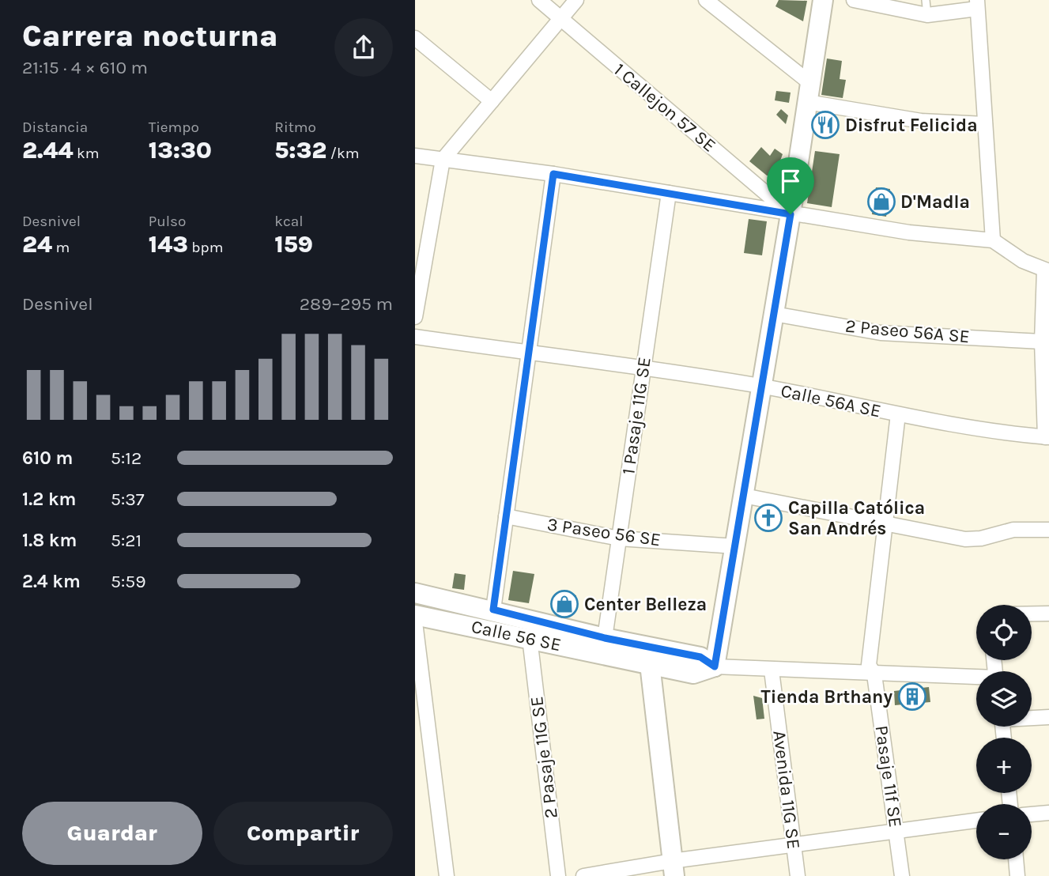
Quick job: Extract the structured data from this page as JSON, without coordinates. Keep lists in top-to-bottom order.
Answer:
{
  "streets": {
    "main road": ["Calle 56 SE"],
    "street": [
      "1 Callejon 57 SE",
      "2 Paseo 56A SE",
      "Calle 56A SE",
      "1 Pasaje 11G SE",
      "3 Paseo 56 SE",
      "2 Pasaje 11G SE",
      "Pasaje 11f SE",
      "Avenida 11G SE"
    ]
  },
  "crossings": [
    ["Calle 56A SE", "1 Pasaje 11G SE"],
    ["Calle 56A SE", "Pasaje 11f SE"],
    ["1 Pasaje 11G SE", "3 Paseo 56 SE"],
    ["1 Pasaje 11G SE", "Calle 56 SE"],
    ["Calle 56 SE", "2 Pasaje 11G SE"],
    ["Calle 56 SE", "Pasaje 11f SE"],
    ["Calle 56 SE", "Avenida 11G SE"]
  ],
  "places": {
    "restaurant": ["Disfrut Felicida"],
    "shop": ["D'Madla", "Center Belleza"],
    "church": ["Capilla Católica San Andrés"],
    "building": ["Tienda Brthany"]
  },
  "page": {
    "heading": ["Carrera nocturna", "21:15 · 4 × 610 m"],
    "stats": [
      ["Distancia", "2.44 km"],
      ["Tiempo", "13:30"],
      ["Ritmo", "5:32 /km"],
      ["Desnivel", "24 m"],
      ["Pulso", "143 bpm"],
      ["kcal", "159"]
    ],
    "chart": ["Desnivel", "289–295 m"],
    "list": [
      {
        "name": "610 m",
        "note": "5:12"
      },
      {
        "name": "1.2 km",
        "note": "5:37"
      },
      {
        "name": "1.8 km",
        "note": "5:21"
      },
      {
        "name": "2.4 km",
        "note": "5:59"
      }
    ],
    "map_buttons": ["+", "−"],
    "buttons": ["Guardar", "Compartir"]
  }
}
